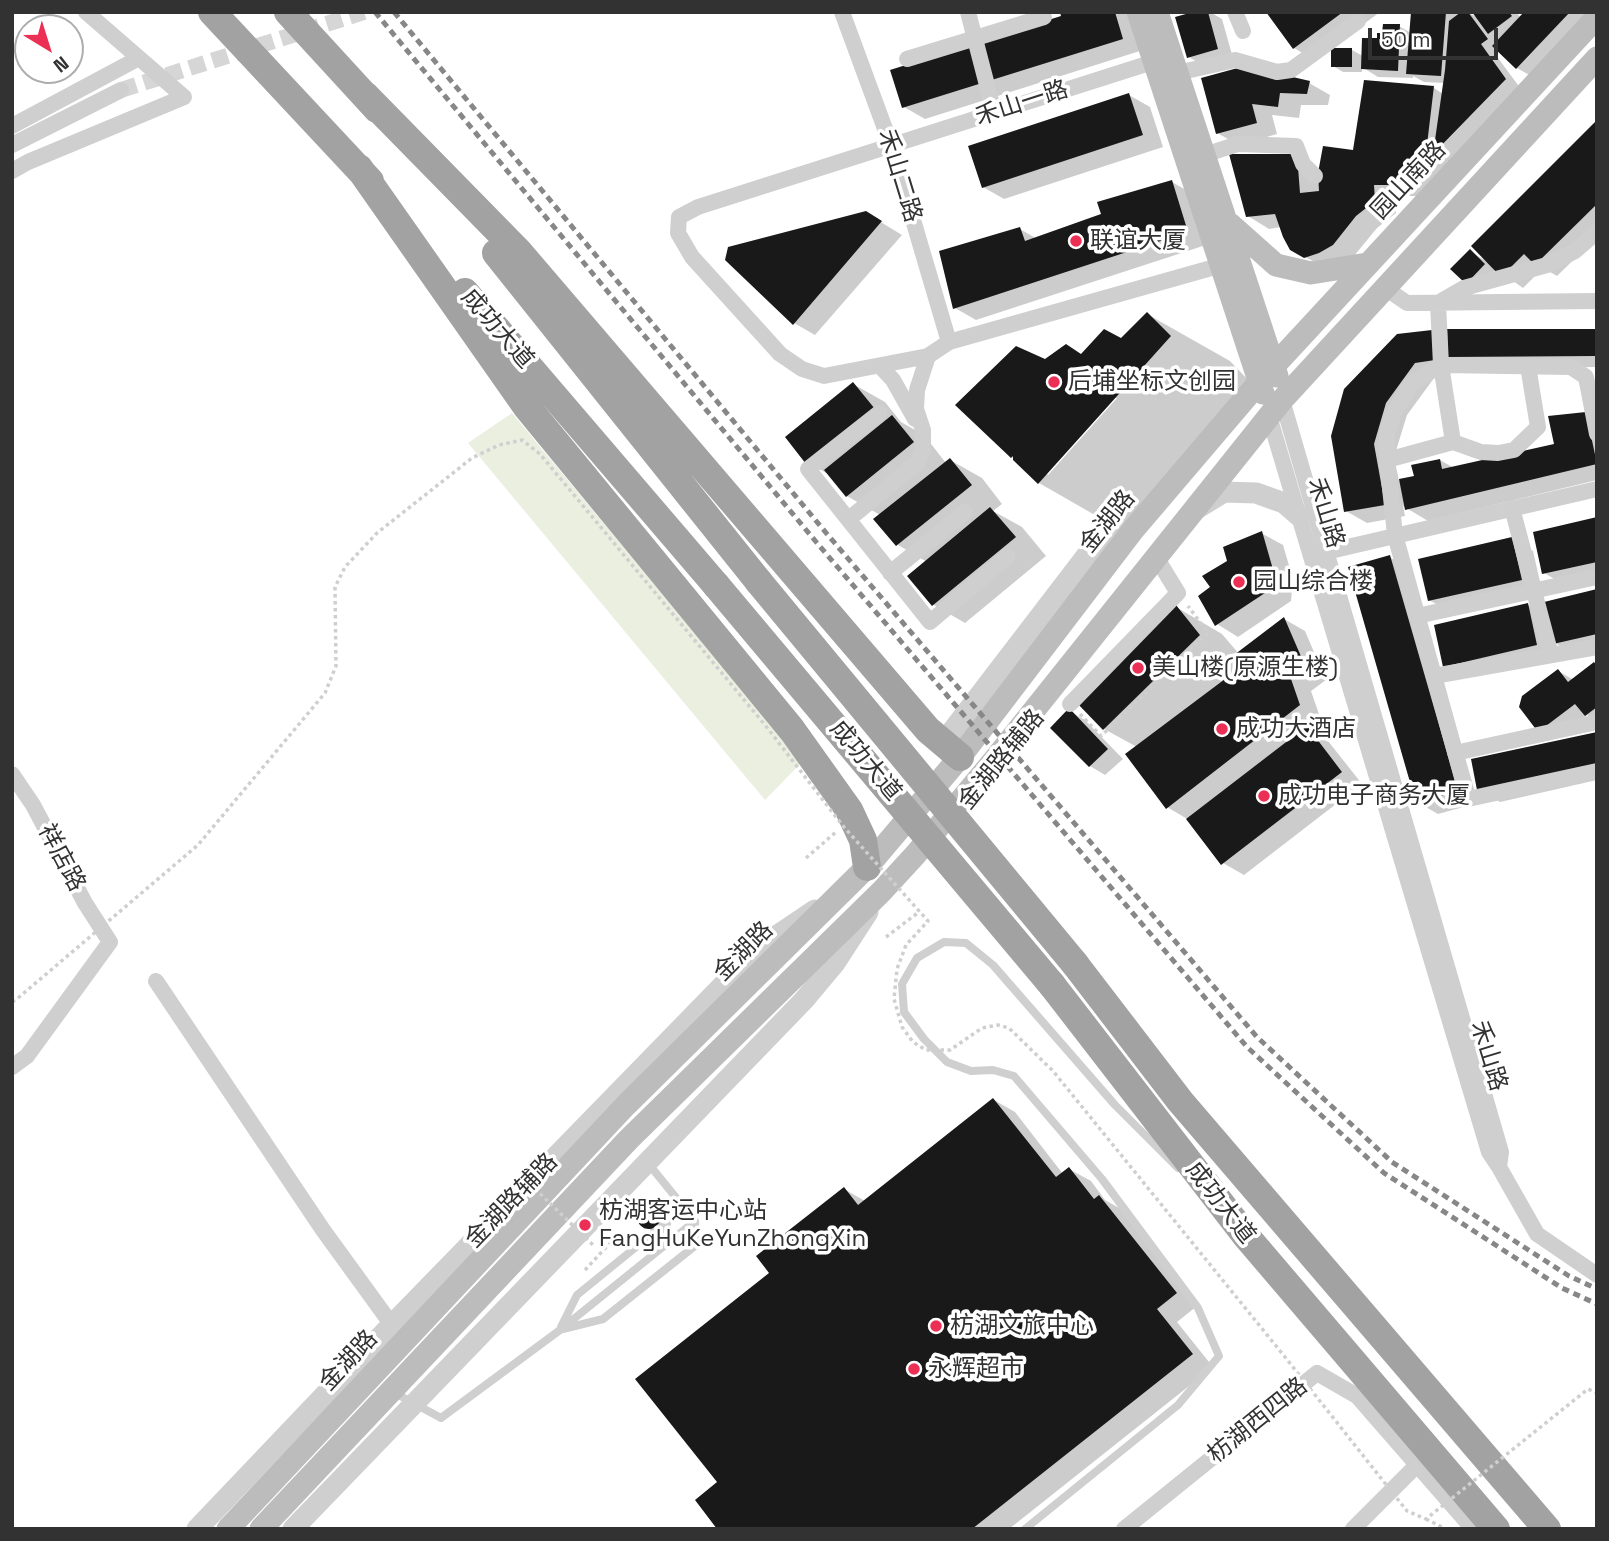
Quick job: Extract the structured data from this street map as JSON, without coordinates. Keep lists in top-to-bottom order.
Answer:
{
  "streets": {
    "highway": ["成功大道"],
    "main road": ["园山南路", "禾山路", "金湖路"],
    "street": [
      "禾山一路",
      "禾山二路",
      "金湖路辅路",
      "祥店路",
      "枋湖西四路"
    ]
  },
  "crossings": [
    ["禾山一路", "禾山二路"],
    ["禾山一路", "禾山路"],
    ["园山南路", "禾山路"],
    ["园山南路", "金湖路"],
    ["禾山路", "金湖路"],
    ["金湖路", "金湖路辅路"]
  ],
  "places": [
    "联谊大厦",
    "后埔坐标文创园",
    "园山综合楼",
    "美山楼(原源生楼)",
    "成功大酒店",
    "成功电子商务大厦",
    "枋湖客运中心站 FangHuKeYunZhongXin",
    "枋湖文旅中心",
    "永辉超市"
  ],
  "scale_bar": "50 m",
  "north": "bottom right"
}
